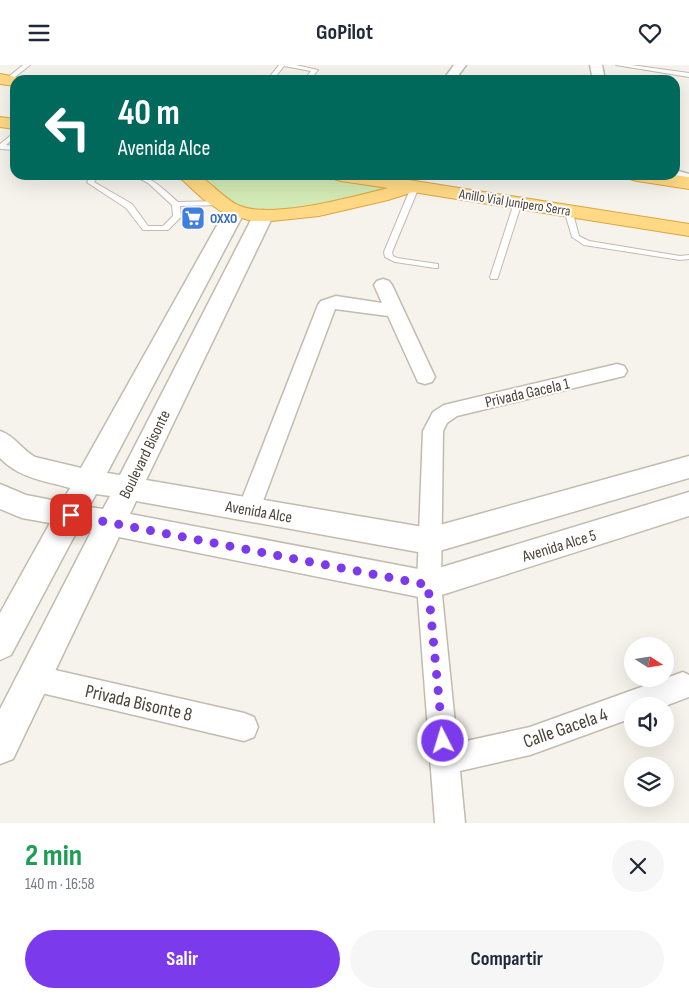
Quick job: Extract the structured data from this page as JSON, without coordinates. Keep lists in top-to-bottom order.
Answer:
{
  "streets": {
    "highway": ["Anillo Vial Junípero Serra"],
    "street": [
      "Privada Gacela 1",
      "Boulevard Bisonte",
      "Avenida Alce",
      "Avenida Alce 5",
      "Privada Bisonte 8",
      "Calle Gacela 4"
    ]
  },
  "crossings": [
    ["Privada Gacela 1", "Avenida Alce"],
    ["Boulevard Bisonte", "Avenida Alce"],
    ["Boulevard Bisonte", "Privada Bisonte 8"]
  ],
  "places": {
    "supermarket": ["OXXO"]
  },
  "north": "right",
  "page": {
    "header": "GoPilot",
    "turn": ["40 m", "Avenida Alce"],
    "heading": ["2 min", "140 m · 16:58"],
    "buttons": ["Salir", "Compartir"]
  }
}
